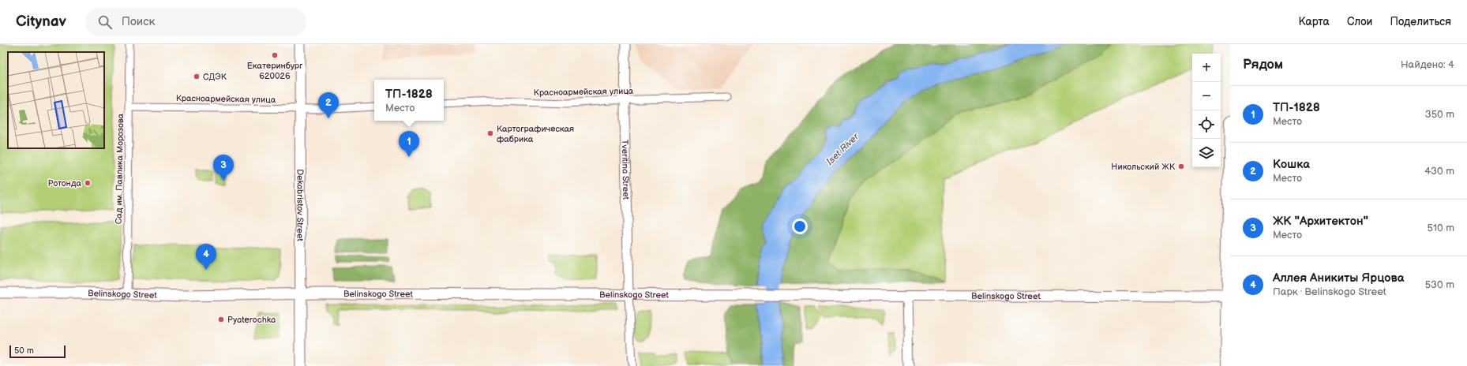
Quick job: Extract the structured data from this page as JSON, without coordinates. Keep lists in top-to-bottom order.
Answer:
{
  "streets": {
    "main road": ["Dekabristov Street", "Belinskogo Street"],
    "street": ["Красноармейская улица", "Сад им. Павлика Морозова", "Tveritina Street"]
  },
  "crossings": [
    ["Красноармейская улица", "Сад им. Павлика Морозова"],
    ["Красноармейская улица", "Tveritina Street"],
    ["Красноармейская улица", "Dekabristov Street"],
    ["Сад им. Павлика Морозова", "Belinskogo Street"],
    ["Tveritina Street", "Belinskogo Street"],
    ["Dekabristov Street", "Belinskogo Street"]
  ],
  "water": ["Iset River"],
  "places": [
    "Екатеринбург 620026",
    "СДЭК",
    "Картографическая фабрика",
    "Никольский ЖК",
    "Ротонда",
    "Pyaterochka"
  ],
  "scale_bar": "50 m",
  "page": {
    "header": "Citynav",
    "search": "Поиск",
    "nav": ["Карта", "Слои", "Поделиться"],
    "heading": ["Рядом", "Найдено: 4"],
    "map_buttons": ["+", "−"],
    "popup": ["ТП-1828", "Место"],
    "list": [
      {
        "mark": "1",
        "name": "ТП-1828",
        "note": "Место",
        "value": "350 m"
      },
      {
        "mark": "2",
        "name": "Кошка",
        "note": "Место",
        "value": "430 m"
      },
      {
        "mark": "3",
        "name": "ЖК \"Архитектон\"",
        "note": "Место",
        "value": "510 m"
      },
      {
        "mark": "4",
        "name": "Аллея Аникиты Ярцова",
        "note": "Парк · Belinskogo Street",
        "value": "530 m"
      }
    ],
    "pins": [
      "2",
      "1",
      "3",
      "4"
    ],
    "scale": "50 m"
  }
}
